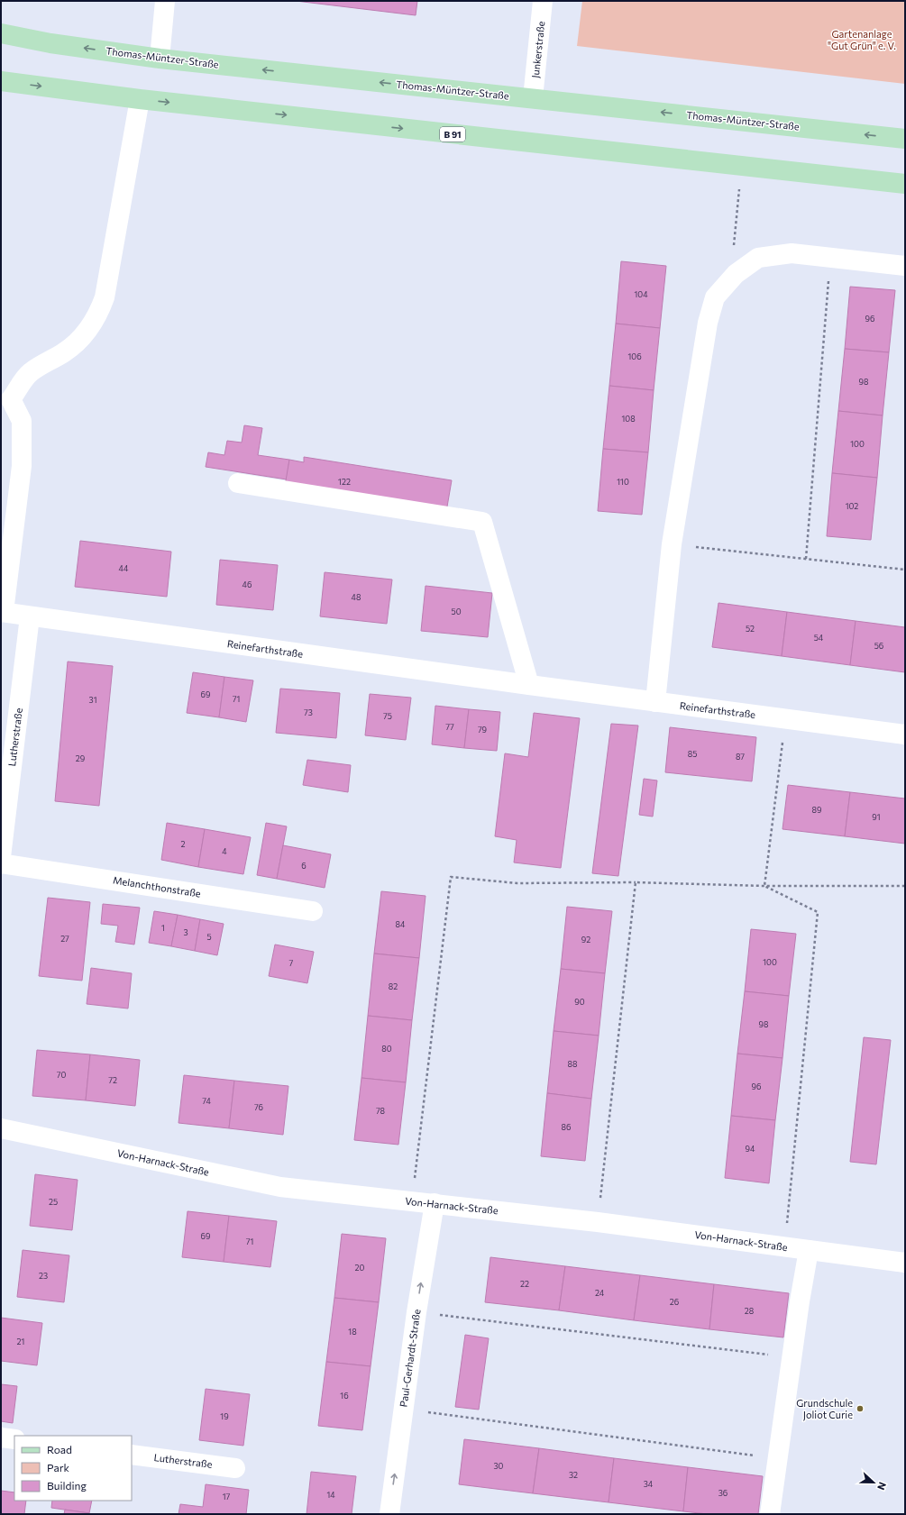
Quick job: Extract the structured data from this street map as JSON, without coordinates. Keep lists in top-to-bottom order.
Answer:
{
  "streets": {
    "main road": ["Thomas-Müntzer-Straße", "B 91"],
    "street": [
      "Junkerstraße",
      "Reinefarthstraße",
      "Lutherstraße",
      "Melanchthonstraße",
      "Von-Harnack-Straße",
      "Paul-Gerhardt-Straße"
    ]
  },
  "crossings": [
    ["Junkerstraße", "Thomas-Müntzer-Straße"],
    ["Reinefarthstraße", "Lutherstraße"],
    ["Von-Harnack-Straße", "Paul-Gerhardt-Straße"]
  ],
  "one_way": ["Paul-Gerhardt-Straße"],
  "parks": ["Gartenanlage \"Gut Grün\" e. V."],
  "places": ["Grundschule Joliot Curie"],
  "house_numbers": [
    "104",
    "96",
    "106",
    "98",
    "108",
    "100",
    "122",
    "110",
    "102",
    "44",
    "46",
    "48",
    "50",
    "52",
    "54",
    "56",
    "69",
    "71",
    "31",
    "73",
    "75",
    "77",
    "79",
    "85",
    "87",
    "29",
    "89",
    "91",
    "2",
    "4",
    "6",
    "84",
    "1",
    "3",
    "5",
    "27",
    "92",
    "100",
    "7",
    "82",
    "90",
    "98",
    "80",
    "88",
    "70",
    "72",
    "96",
    "74",
    "76",
    "78",
    "86",
    "94",
    "25",
    "69",
    "71",
    "20",
    "23",
    "22",
    "24",
    "26",
    "28",
    "18",
    "21",
    "16",
    "19",
    "30",
    "32",
    "34",
    "36",
    "14",
    "17"
  ],
  "legend": ["Road", "Park", "Building"],
  "north": "right"
}
